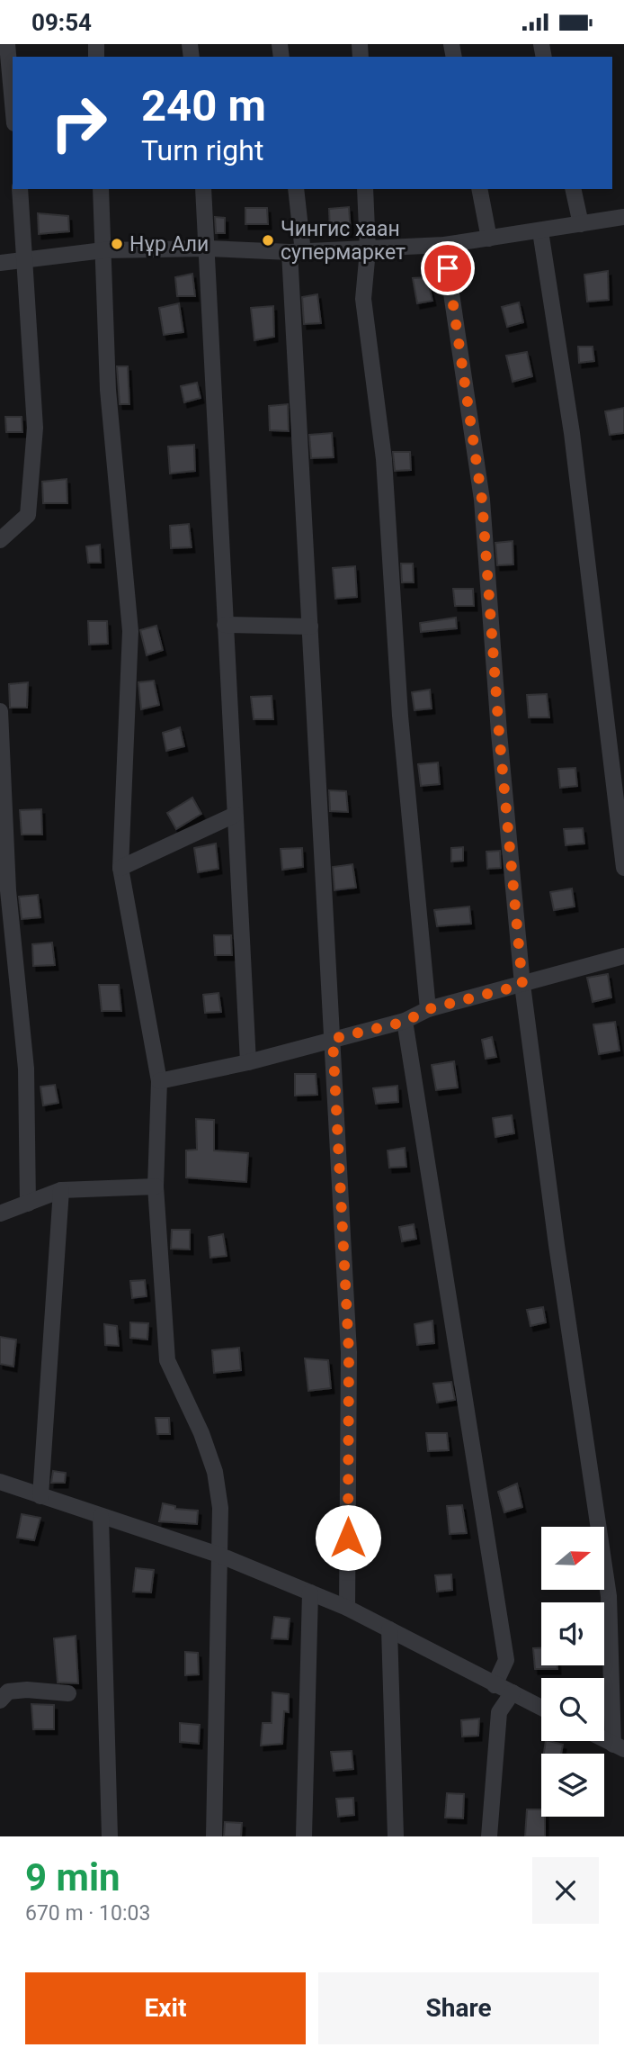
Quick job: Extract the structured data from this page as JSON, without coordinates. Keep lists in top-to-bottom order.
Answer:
{
  "places": ["Чингис хаан супермаркет", "Нұр Али"],
  "north": "right",
  "page": {
    "status": "09:54",
    "turn": ["240 m", "Turn right"],
    "heading": ["9 min", "670 m · 10:03"],
    "buttons": ["Exit", "Share"]
  }
}
